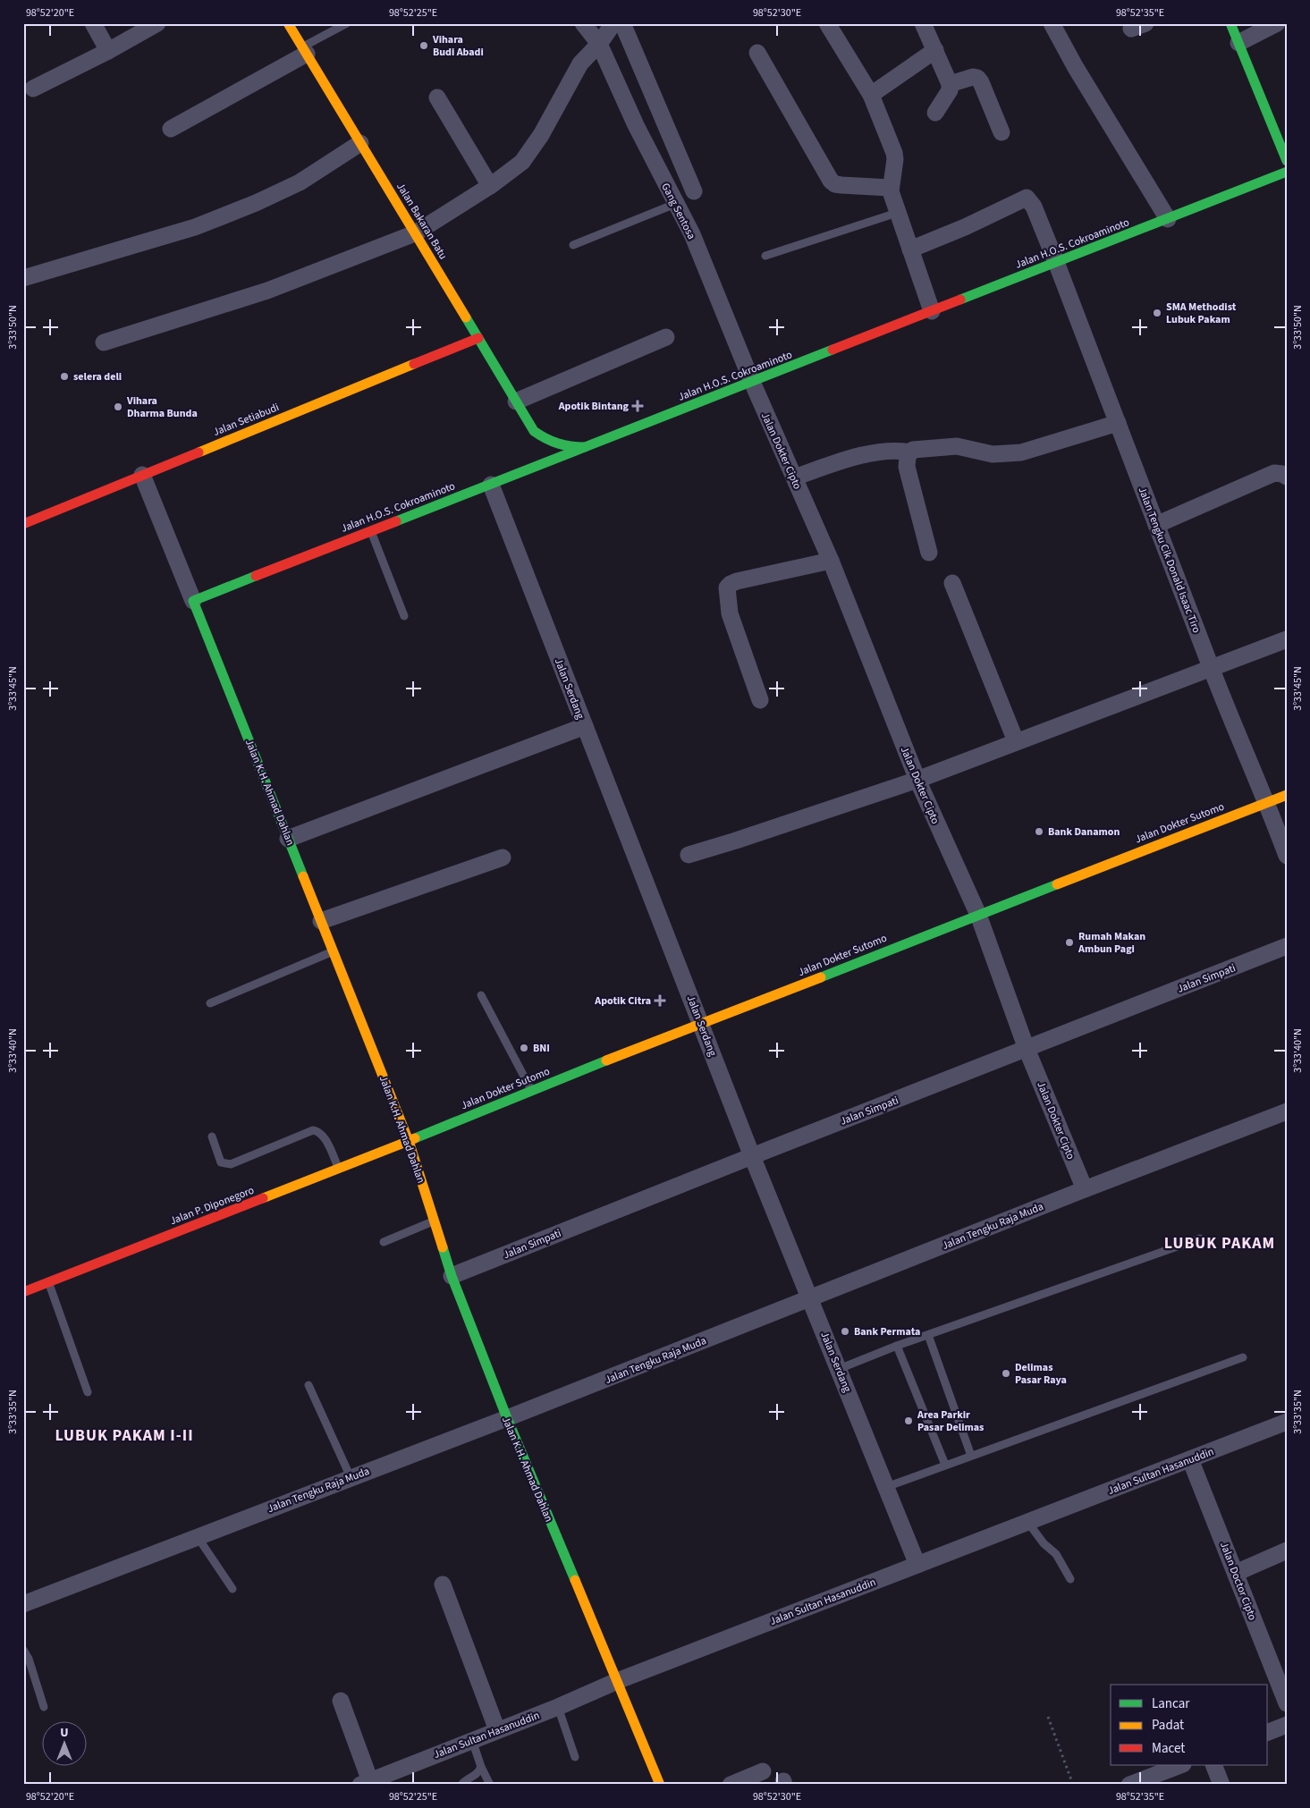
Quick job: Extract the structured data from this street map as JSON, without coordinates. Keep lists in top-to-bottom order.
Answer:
{
  "streets": {
    "main road": [
      "Jalan Bakaran Batu",
      "Jalan H.O.S. Cokroaminoto",
      "Jalan Setiabudi",
      "Jalan K.H. Ahmad Dahlan",
      "Jalan Dokter Sutomo",
      "Jalan P. Diponegoro"
    ],
    "street": [
      "Gang Sentosa",
      "Jalan Dokter Cipto",
      "Jalan Tengku Cik Donald Isaac Tiro",
      "Jalan Serdang",
      "Jalan Simpati",
      "Jalan Tengku Raja Muda",
      "Jalan Sultan Hasanuddin",
      "Jalan Doctor Cipto"
    ]
  },
  "crossings": [
    ["Gang Sentosa", "Jalan H.O.S. Cokroaminoto"],
    ["Gang Sentosa", "Jalan Dokter Cipto"],
    ["Jalan Bakaran Batu", "Jalan Setiabudi"],
    ["Jalan H.O.S. Cokroaminoto", "Jalan Dokter Cipto"],
    ["Jalan H.O.S. Cokroaminoto", "Jalan Tengku Cik Donald Isaac Tiro"],
    ["Jalan H.O.S. Cokroaminoto", "Jalan Serdang"],
    ["Jalan H.O.S. Cokroaminoto", "Jalan K.H. Ahmad Dahlan"],
    ["Jalan Setiabudi", "Jalan K.H. Ahmad Dahlan"],
    ["Jalan Dokter Cipto", "Jalan Dokter Sutomo"],
    ["Jalan Dokter Cipto", "Jalan Simpati"],
    ["Jalan Dokter Cipto", "Jalan Tengku Raja Muda"],
    ["Jalan Tengku Cik Donald Isaac Tiro", "Jalan Dokter Sutomo"],
    ["Jalan Serdang", "Jalan Dokter Sutomo"],
    ["Jalan Serdang", "Jalan Simpati"],
    ["Jalan Serdang", "Jalan Tengku Raja Muda"],
    ["Jalan Serdang", "Jalan Sultan Hasanuddin"],
    ["Jalan K.H. Ahmad Dahlan", "Jalan Dokter Sutomo"],
    ["Jalan K.H. Ahmad Dahlan", "Jalan Simpati"],
    ["Jalan K.H. Ahmad Dahlan", "Jalan P. Diponegoro"],
    ["Jalan K.H. Ahmad Dahlan", "Jalan Tengku Raja Muda"],
    ["Jalan K.H. Ahmad Dahlan", "Jalan Sultan Hasanuddin"],
    ["Jalan Dokter Sutomo", "Jalan P. Diponegoro"],
    ["Jalan Sultan Hasanuddin", "Jalan Doctor Cipto"]
  ],
  "districts": ["LUBUK PAKAM", "LUBUK PAKAM I-II"],
  "places": {
    "other": [
      "Vihara Budi Abadi",
      "SMA Methodist Lubuk Pakam",
      "selera deli",
      "Vihara Dharma Bunda",
      "Bank Danamon",
      "Rumah Makan Ambun Pagi",
      "BNI",
      "Bank Permata",
      "Delimas Pasar Raya",
      "Area Parkir Pasar Delimas"
    ],
    "health": ["Apotik Bintang", "Apotik Citra"]
  },
  "legend": ["Lancar", "Padat", "Macet"],
  "north": "top",
  "coordinates": [
    "98°52'20\"E",
    "98°52'25\"E",
    "98°52'30\"E",
    "98°52'35\"E",
    "3°33'50\"N",
    "3°33'45\"N",
    "3°33'40\"N",
    "3°33'35\"N"
  ]
}
